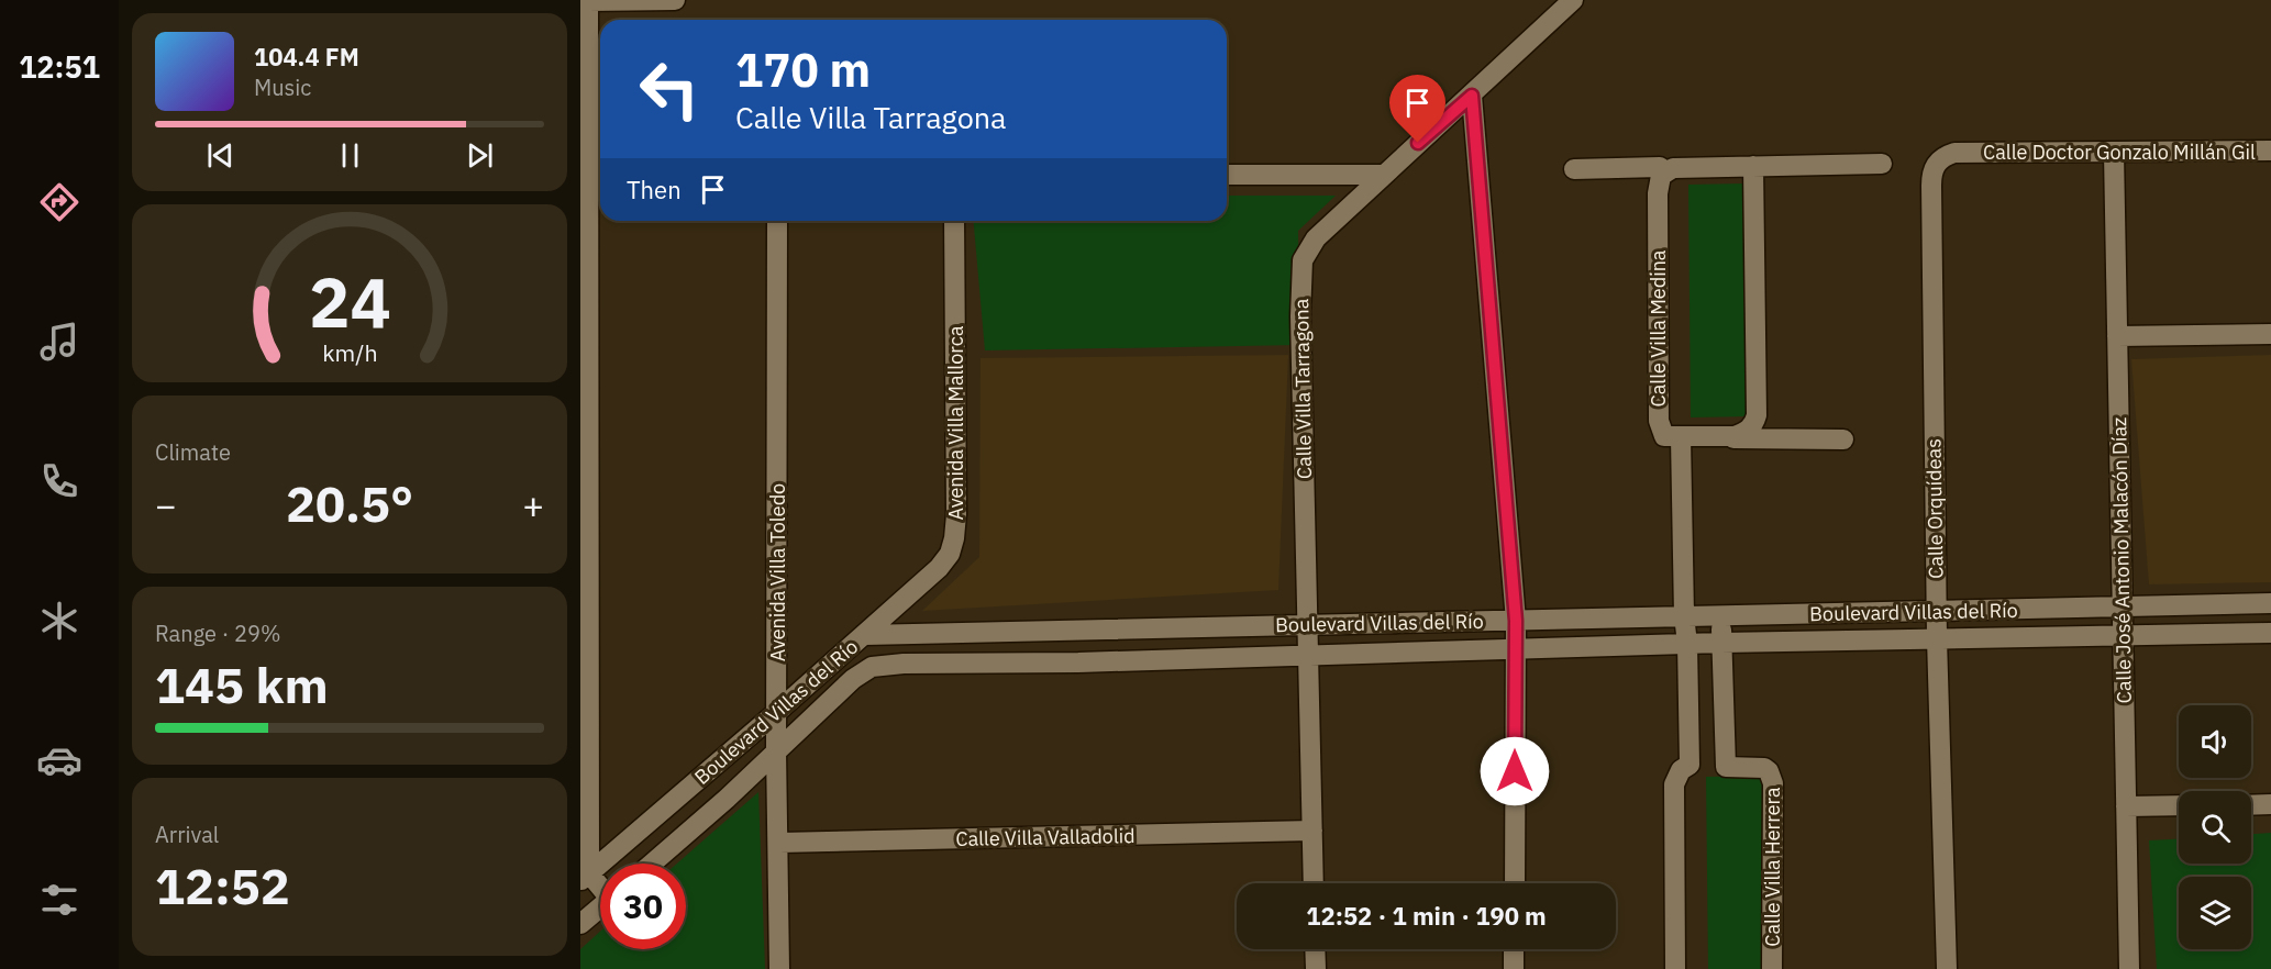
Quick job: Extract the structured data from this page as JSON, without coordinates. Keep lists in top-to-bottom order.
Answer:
{
  "streets": {
    "street": [
      "Calle Doctor Gonzalo Millán Gil",
      "Calle Villa Medina",
      "Calle Villa Tarragona",
      "Avenida Villa Mallorca",
      "Calle Orquídeas",
      "Calle José Antonio Malacón Díaz",
      "Avenida Villa Toledo",
      "Boulevard Villas del Río",
      "Calle Villa Valladolid",
      "Calle Villa Herrera"
    ]
  },
  "crossings": [
    ["Calle Doctor Gonzalo Millán Gil", "Calle Orquídeas"],
    ["Calle Doctor Gonzalo Millán Gil", "Calle José Antonio Malacón Díaz"],
    ["Calle Villa Tarragona", "Boulevard Villas del Río"],
    ["Calle Villa Tarragona", "Calle Villa Valladolid"],
    ["Avenida Villa Mallorca", "Boulevard Villas del Río"],
    ["Calle Orquídeas", "Boulevard Villas del Río"],
    ["Calle José Antonio Malacón Díaz", "Boulevard Villas del Río"],
    ["Avenida Villa Toledo", "Boulevard Villas del Río"],
    ["Avenida Villa Toledo", "Calle Villa Valladolid"],
    ["Boulevard Villas del Río", "Calle Villa Herrera"]
  ],
  "page": {
    "tabs": "12:51",
    "turn": ["170 m", "Calle Villa Tarragona"],
    "song": ["104.4 FM", "Music"],
    "then": "Then",
    "tile": [
      "Climate",
      ["Range · 29%", "145 km"],
      ["Arrival", "12:52"]
    ],
    "heat": ["−", "20.5°", "+"],
    "limit": "30",
    "trip": "12:52 · 1 min · 190 m",
    "gauge": ["24", "km/h"]
  }
}
